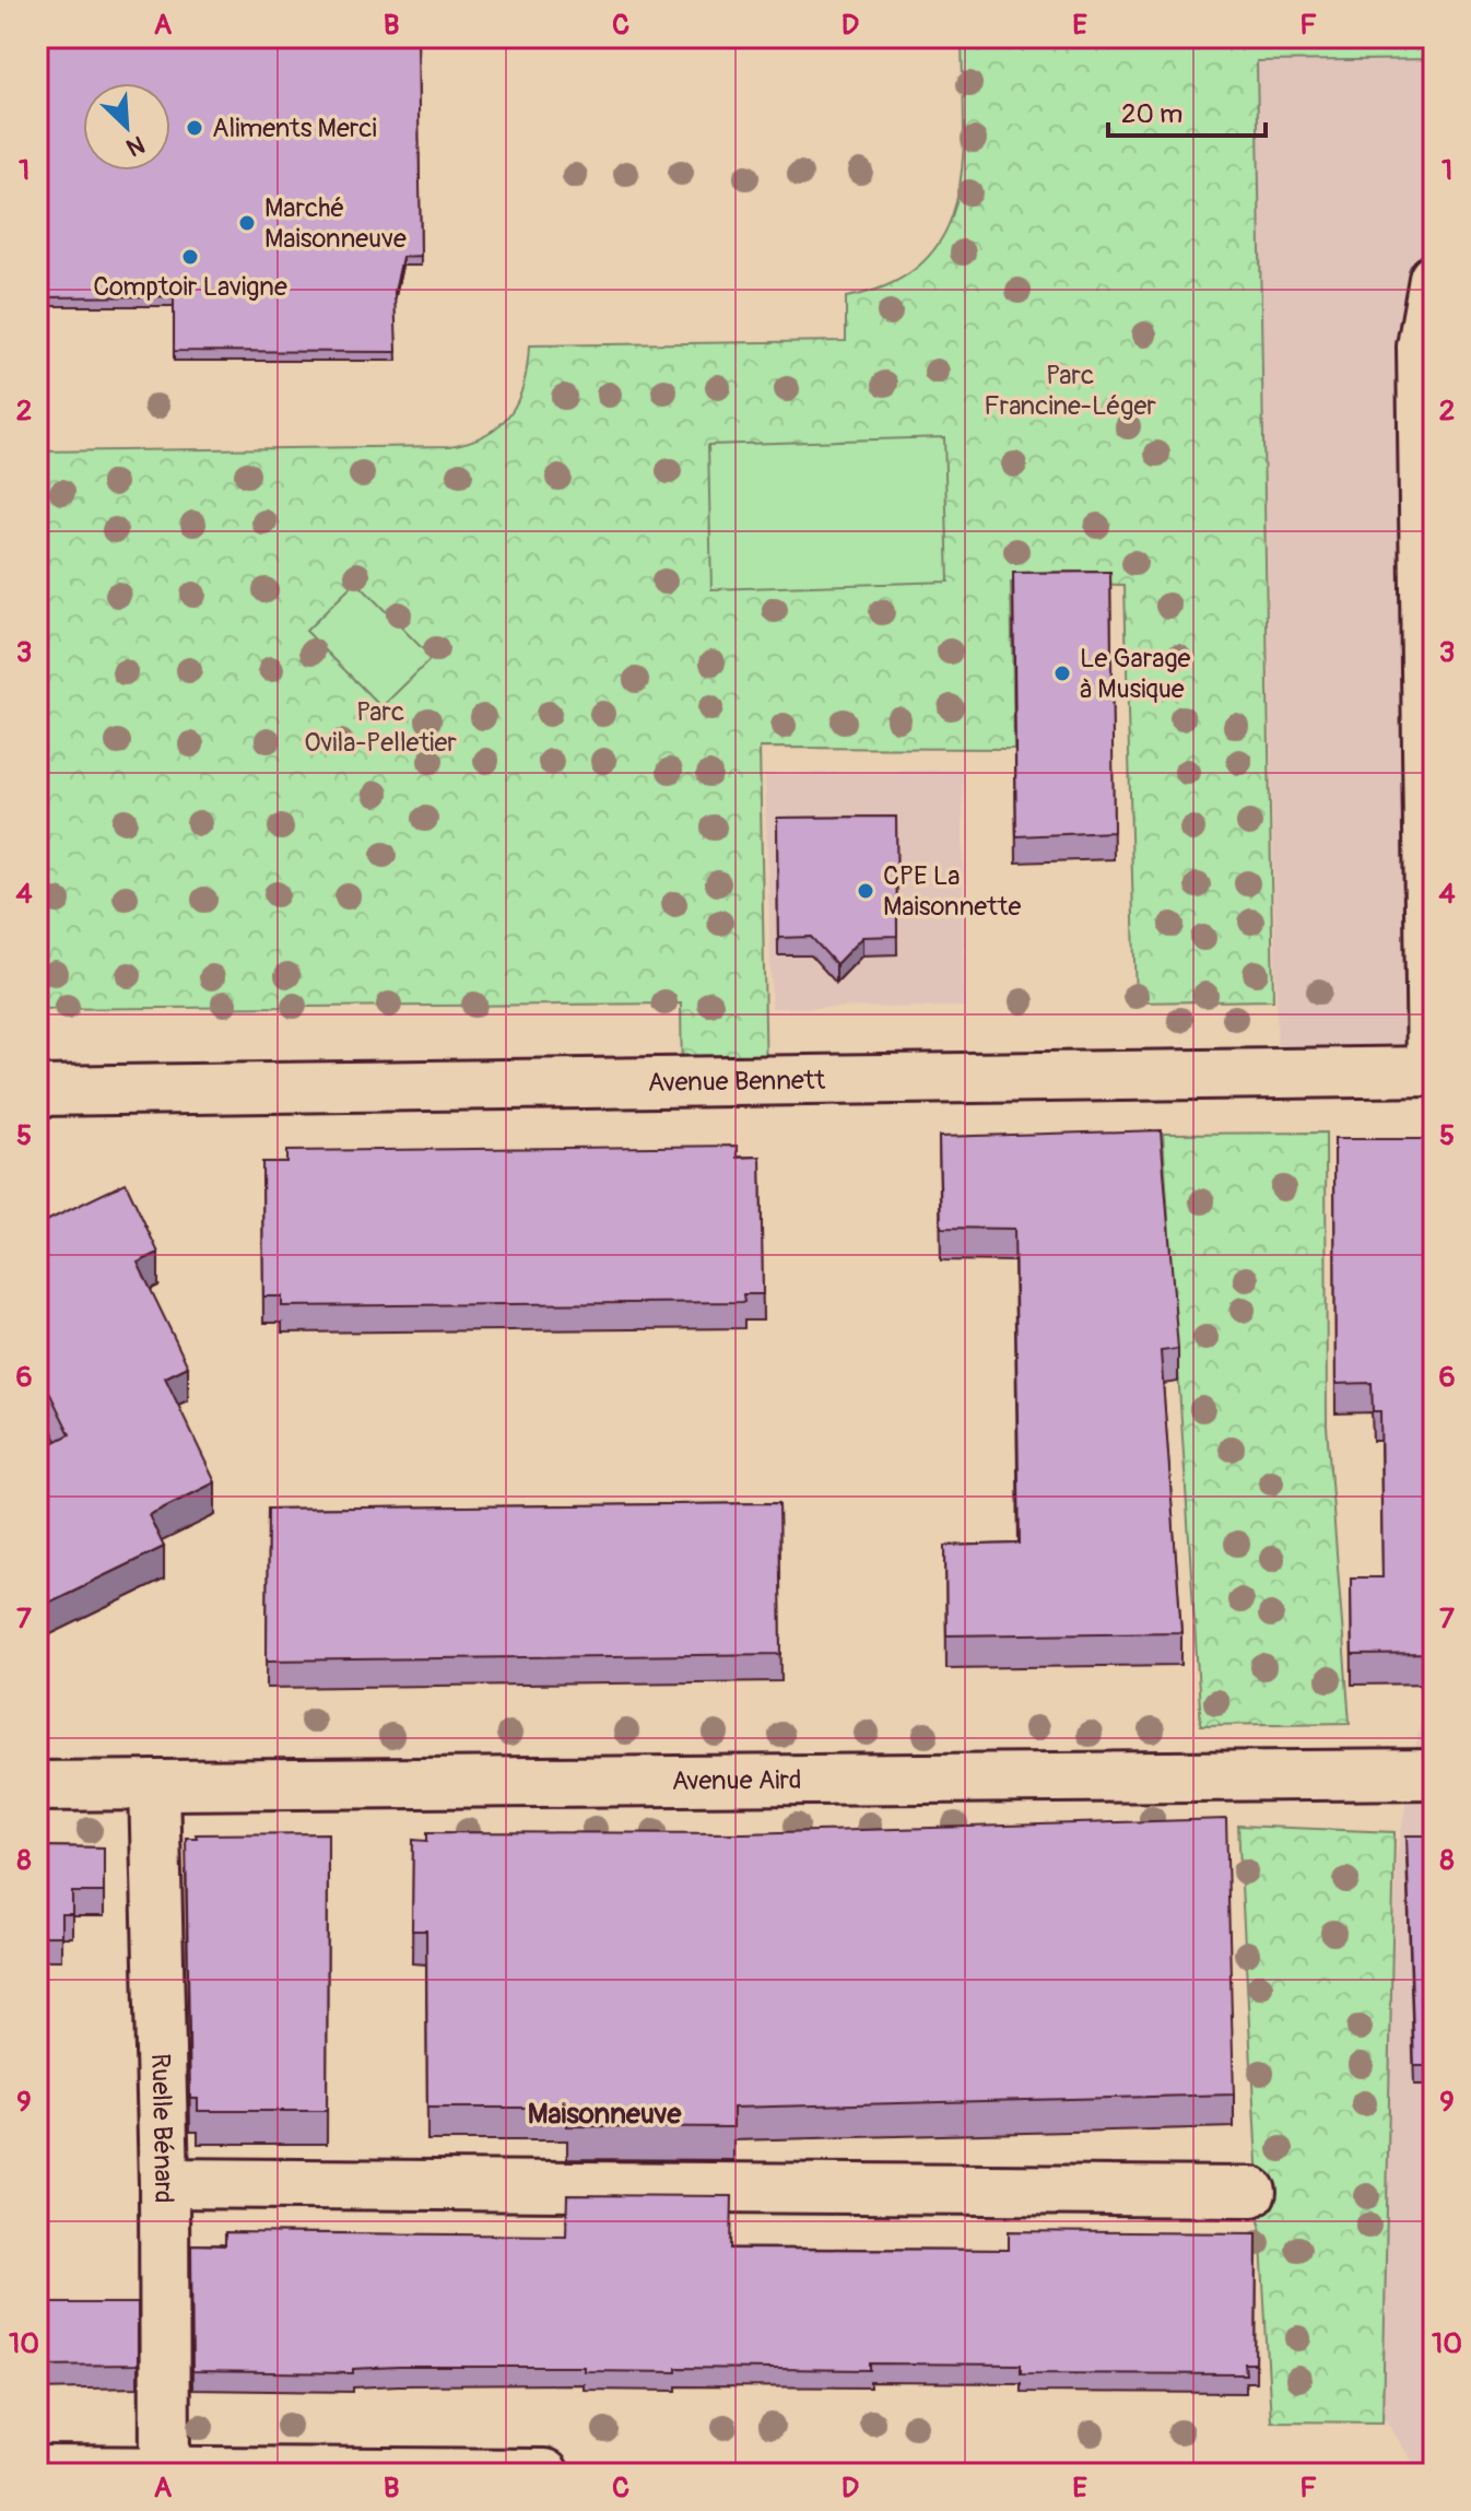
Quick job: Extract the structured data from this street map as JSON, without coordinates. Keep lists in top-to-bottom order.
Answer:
{
  "streets": {
    "street": ["Avenue Bennett", "Avenue Aird", "Ruelle Bénard"]
  },
  "crossings": [
    ["Avenue Aird", "Ruelle Bénard"]
  ],
  "districts": ["Maisonneuve"],
  "parks": ["Parc Francine-Léger", "Parc Ovila-Pelletier"],
  "places": [
    "Aliments Merci",
    "Marché Maisonneuve",
    "Comptoir Lavigne",
    "Le Garage à Musique",
    "CPE La Maisonnette"
  ],
  "scale_bar": "20 m",
  "north": "bottom right",
  "grid": {
    "columns": [
      "A",
      "B",
      "C",
      "D",
      "E",
      "F"
    ],
    "rows": [
      "1",
      "2",
      "3",
      "4",
      "5",
      "6",
      "7",
      "8",
      "9",
      "10"
    ]
  }
}
